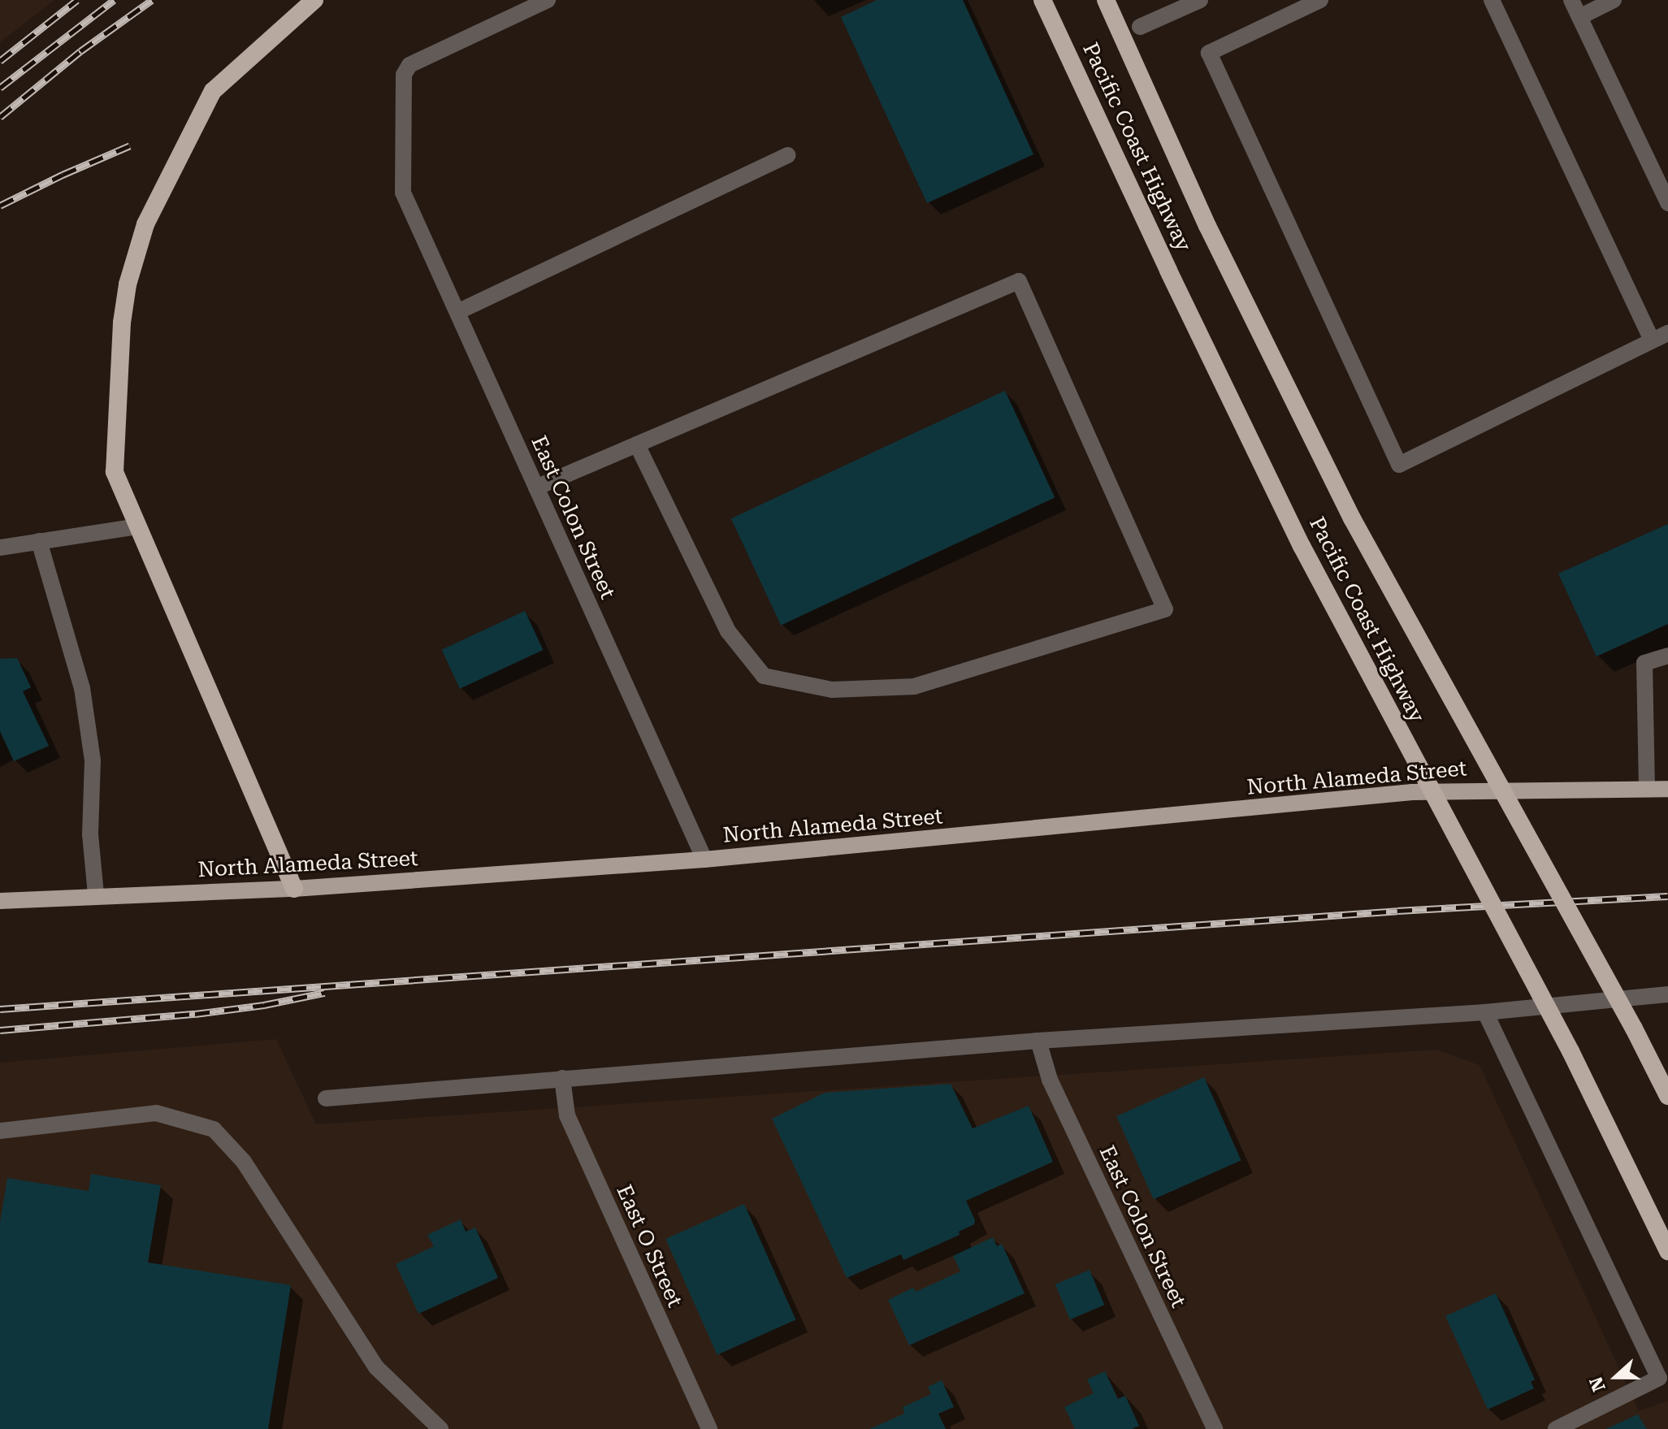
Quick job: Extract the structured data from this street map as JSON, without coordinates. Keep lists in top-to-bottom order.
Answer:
{
  "streets": {
    "highway": ["Pacific Coast Highway"],
    "main road": ["North Alameda Street"],
    "street": ["East Colon Street", "East O Street"]
  },
  "crossings": [
    ["East Colon Street", "North Alameda Street"]
  ],
  "north": "left"
}
